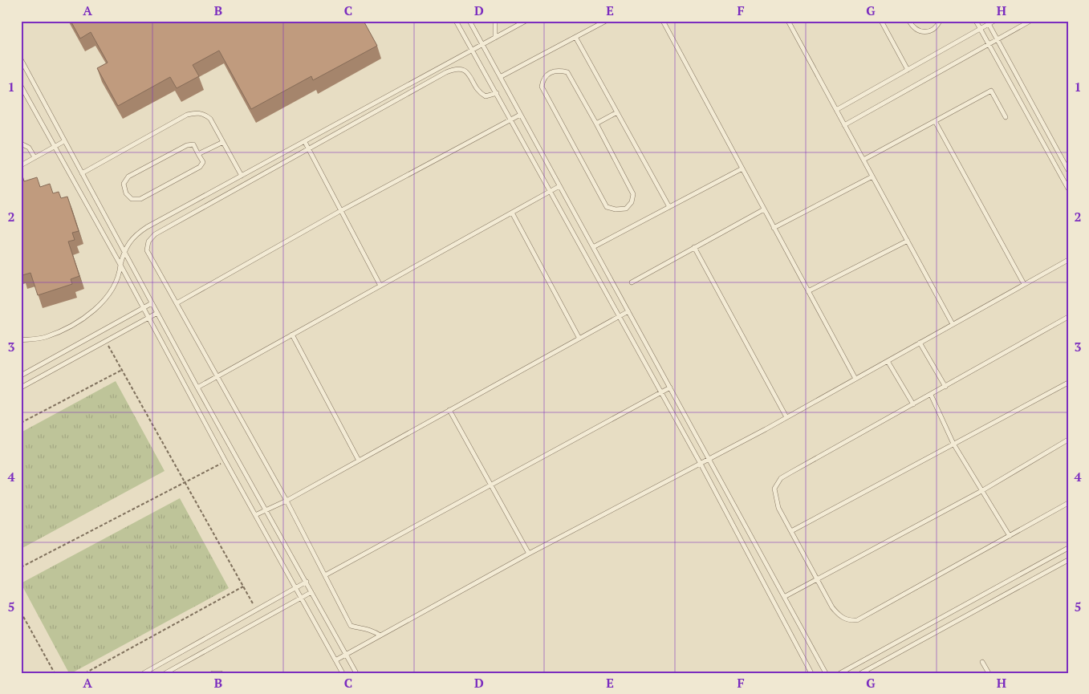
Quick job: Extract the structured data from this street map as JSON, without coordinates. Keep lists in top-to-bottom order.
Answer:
{
  "grid": {
    "columns": [
      "A",
      "B",
      "C",
      "D",
      "E",
      "F",
      "G",
      "H"
    ],
    "rows": [
      "1",
      "2",
      "3",
      "4",
      "5"
    ]
  }
}
